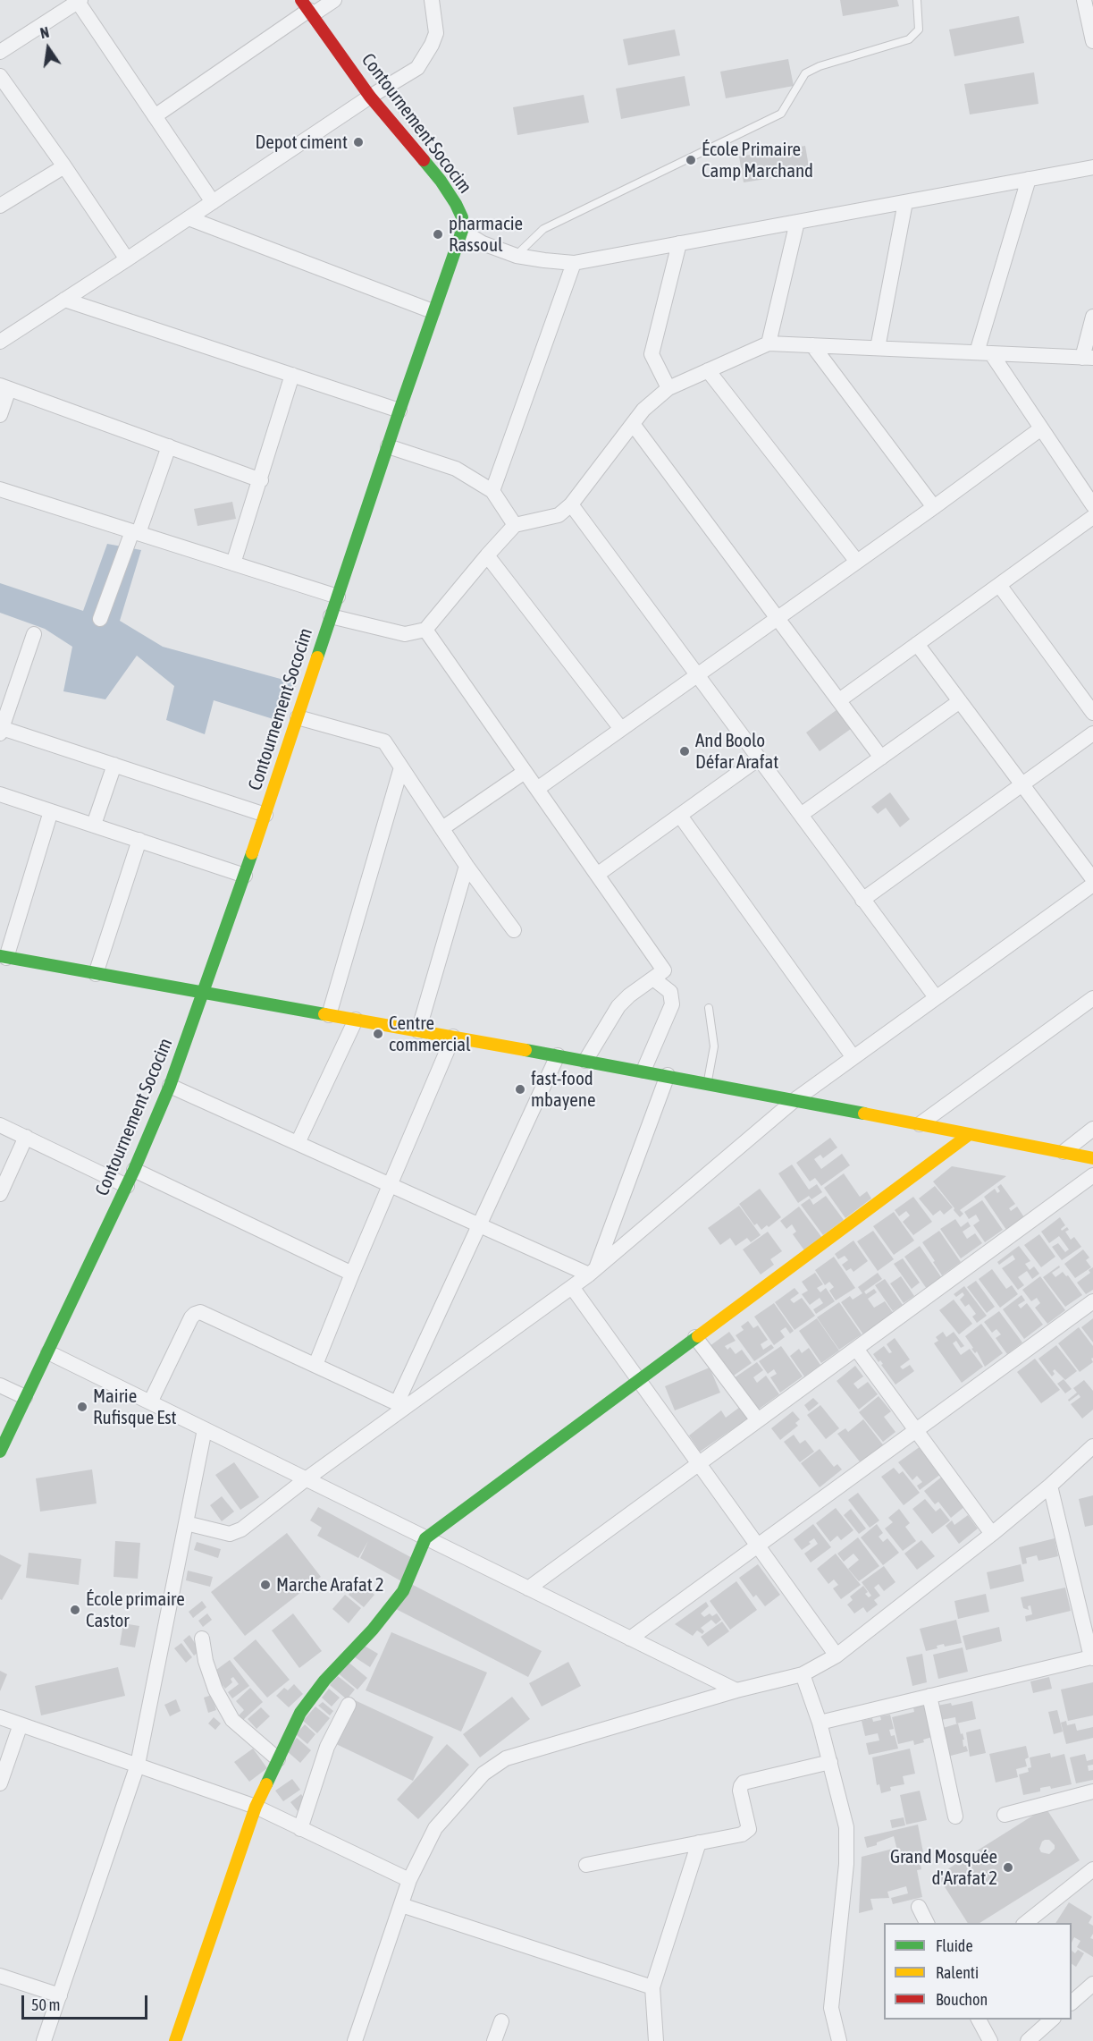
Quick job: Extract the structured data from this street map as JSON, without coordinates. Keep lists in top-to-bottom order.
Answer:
{
  "streets": {
    "street": ["Contournement Sococim"]
  },
  "places": [
    "Depot ciment",
    "École Primaire Camp Marchand",
    "pharmacie Rassoul",
    "And Boolo Défar Arafat",
    "Centre commercial",
    "fast-food mbayene",
    "Mairie Rufisque Est",
    "Marche Arafat 2",
    "École primaire Castor",
    "Grand Mosquée d'Arafat 2"
  ],
  "legend": ["Fluide", "Ralenti", "Bouchon"],
  "scale_bar": "50 m",
  "north": "top"
}
